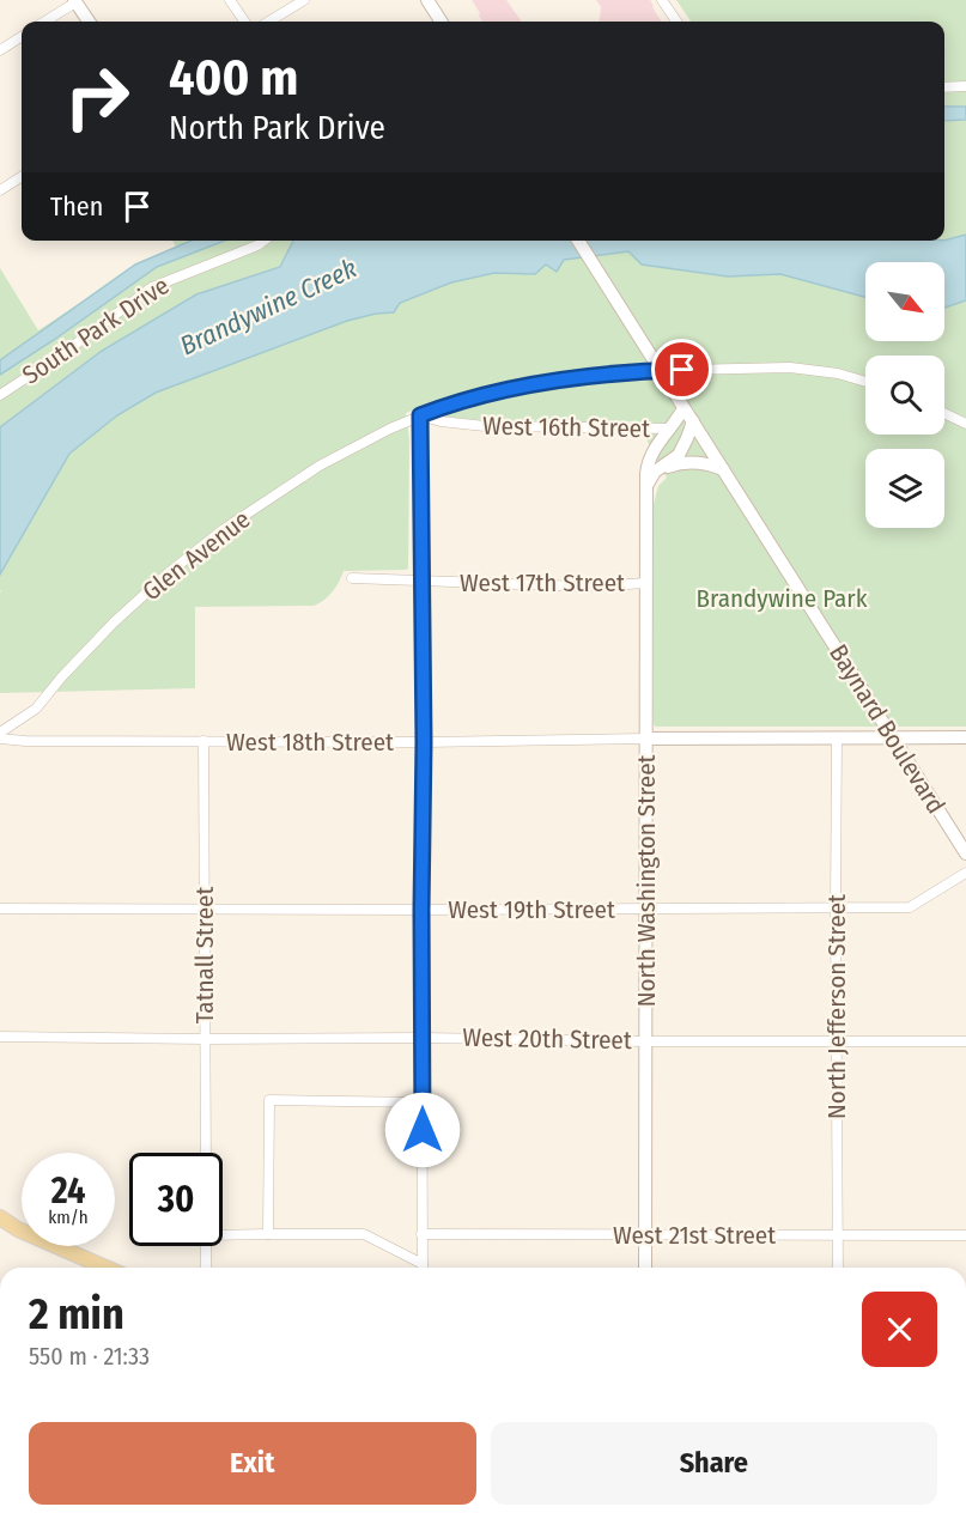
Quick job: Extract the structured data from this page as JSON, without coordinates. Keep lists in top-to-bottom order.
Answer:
{
  "streets": {
    "street": [
      "South Park Drive",
      "West 16th Street",
      "Glen Avenue",
      "West 17th Street",
      "Baynard Boulevard",
      "West 18th Street",
      "North Washington Street",
      "West 19th Street",
      "Tatnall Street",
      "North Jefferson Street",
      "West 20th Street",
      "West 21st Street"
    ]
  },
  "crossings": [
    ["West 16th Street", "Glen Avenue"],
    ["West 16th Street", "North Washington Street"],
    ["West 17th Street", "North Washington Street"],
    ["Baynard Boulevard", "West 18th Street"],
    ["West 18th Street", "North Washington Street"],
    ["West 18th Street", "Tatnall Street"],
    ["West 18th Street", "North Jefferson Street"],
    ["North Washington Street", "West 19th Street"],
    ["North Washington Street", "West 20th Street"],
    ["North Washington Street", "West 21st Street"],
    ["West 19th Street", "Tatnall Street"],
    ["West 19th Street", "North Jefferson Street"],
    ["Tatnall Street", "West 20th Street"],
    ["North Jefferson Street", "West 20th Street"],
    ["North Jefferson Street", "West 21st Street"]
  ],
  "water": ["Brandywine Creek"],
  "parks": ["Brandywine Park"],
  "north": "bottom right",
  "page": {
    "turn": ["400 m", "North Park Drive"],
    "then": "Then",
    "speed": "24 km/h",
    "limit": "30",
    "heading": ["2 min", "550 m · 21:33"],
    "buttons": ["Exit", "Share"]
  }
}
